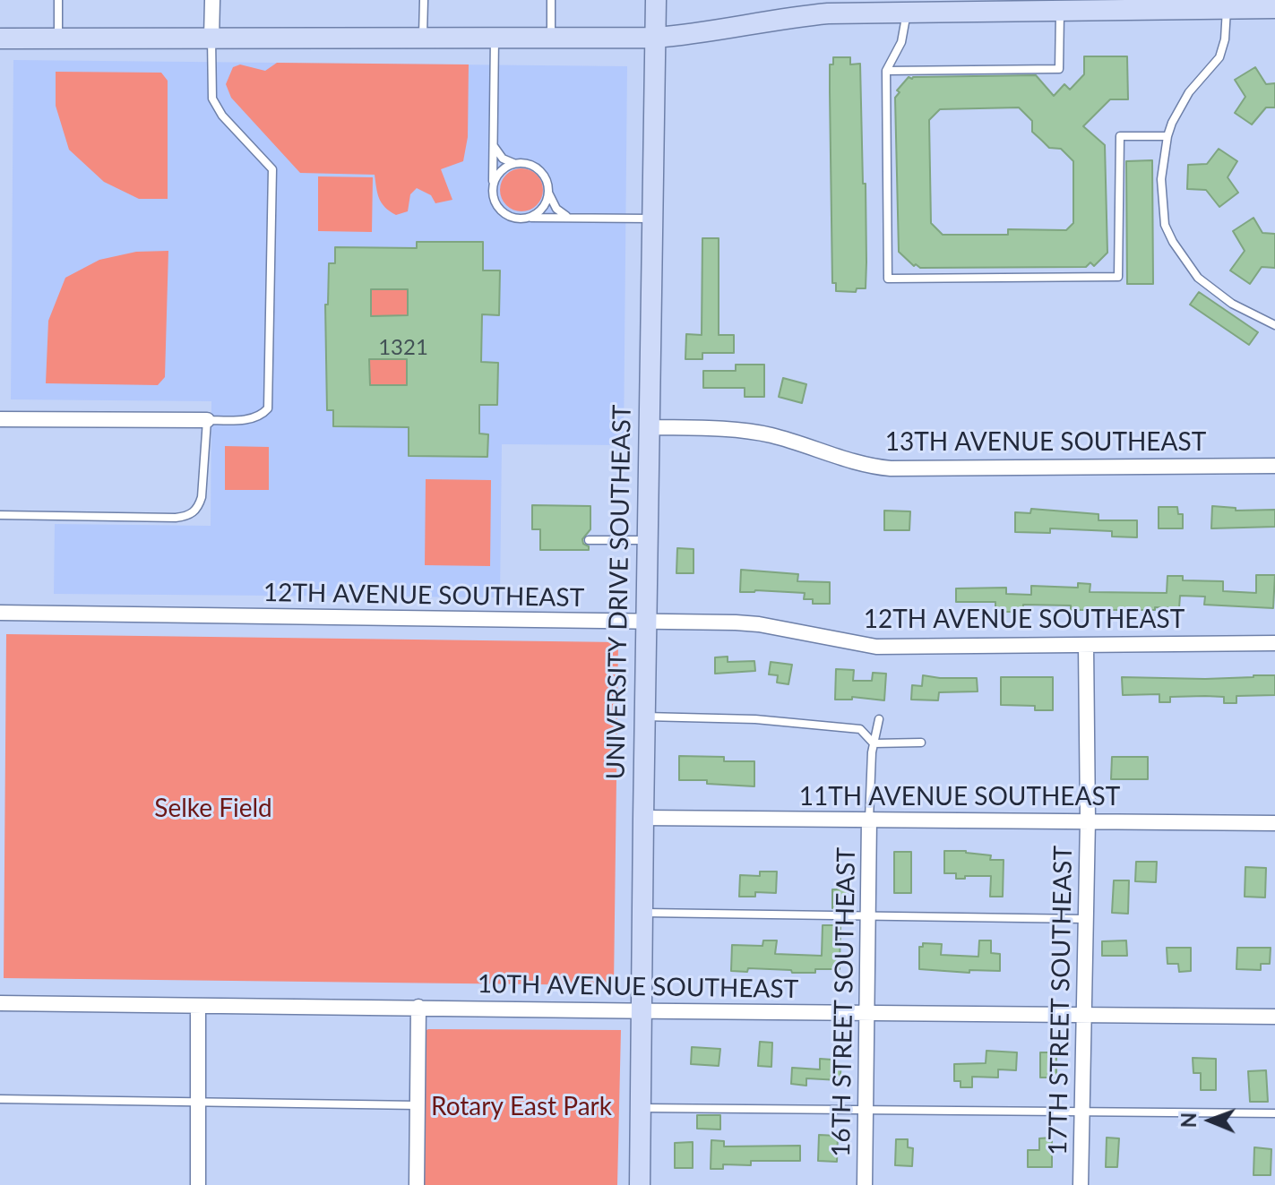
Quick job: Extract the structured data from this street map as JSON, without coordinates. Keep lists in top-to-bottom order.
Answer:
{
  "streets": {
    "street": [
      "13TH AVENUE SOUTHEAST",
      "UNIVERSITY DRIVE SOUTHEAST",
      "12TH AVENUE SOUTHEAST",
      "11TH AVENUE SOUTHEAST",
      "10TH AVENUE SOUTHEAST",
      "17TH STREET SOUTHEAST",
      "16TH STREET SOUTHEAST"
    ]
  },
  "crossings": [
    ["13TH AVENUE SOUTHEAST", "UNIVERSITY DRIVE SOUTHEAST"],
    ["UNIVERSITY DRIVE SOUTHEAST", "12TH AVENUE SOUTHEAST"],
    ["UNIVERSITY DRIVE SOUTHEAST", "11TH AVENUE SOUTHEAST"],
    ["UNIVERSITY DRIVE SOUTHEAST", "10TH AVENUE SOUTHEAST"],
    ["12TH AVENUE SOUTHEAST", "17TH STREET SOUTHEAST"],
    ["11TH AVENUE SOUTHEAST", "17TH STREET SOUTHEAST"],
    ["11TH AVENUE SOUTHEAST", "16TH STREET SOUTHEAST"],
    ["10TH AVENUE SOUTHEAST", "17TH STREET SOUTHEAST"],
    ["10TH AVENUE SOUTHEAST", "16TH STREET SOUTHEAST"]
  ],
  "parks": ["Selke Field", "Rotary East Park"],
  "house_numbers": ["1321"],
  "north": "left"
}
